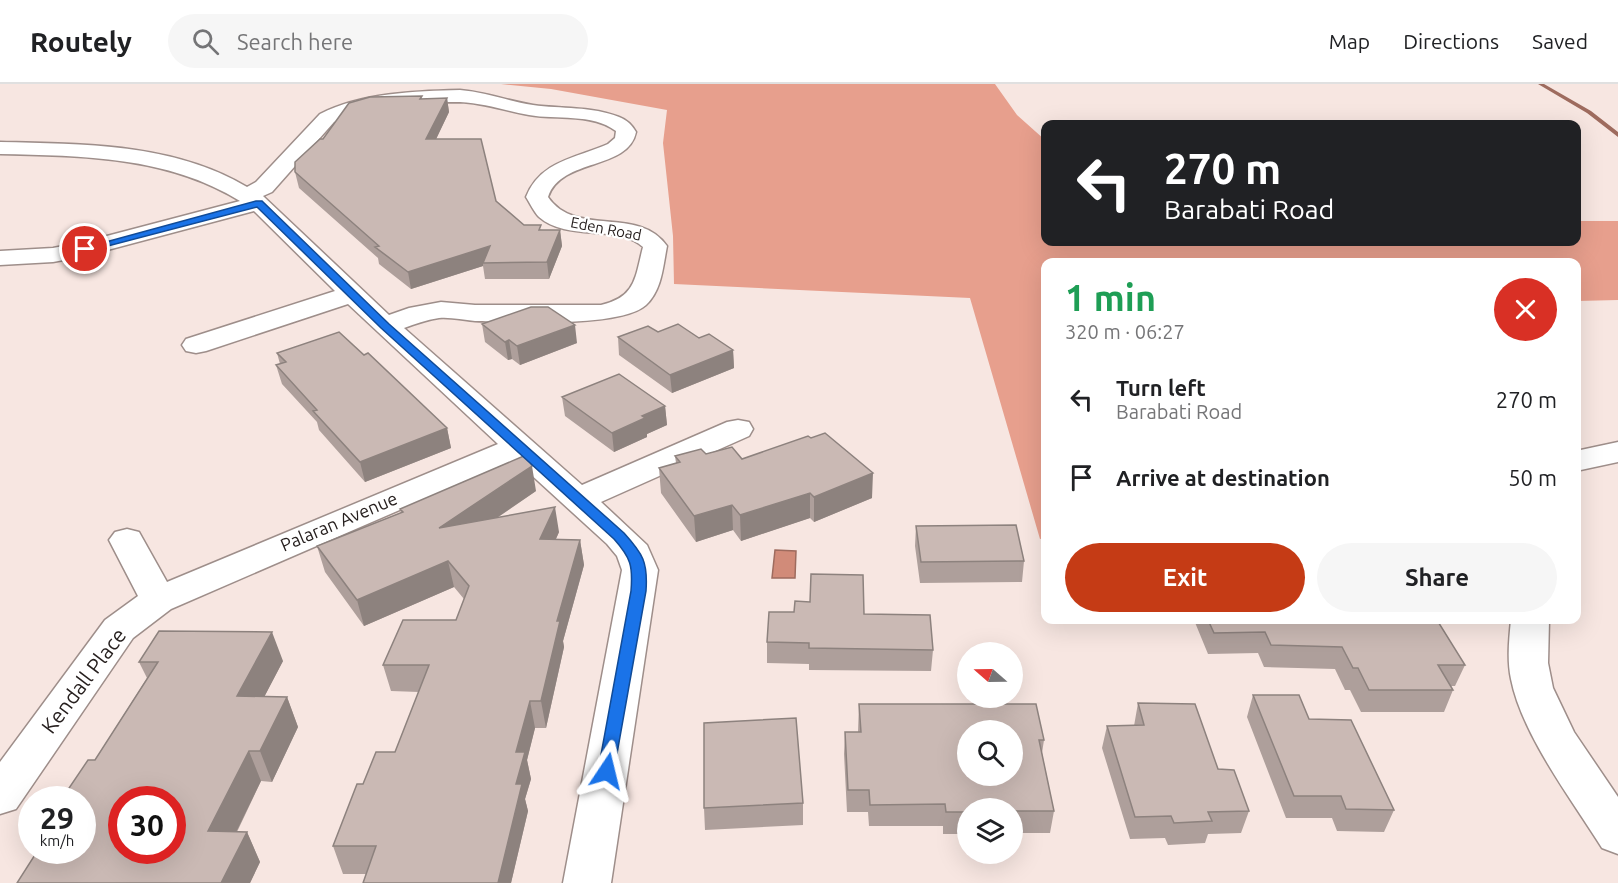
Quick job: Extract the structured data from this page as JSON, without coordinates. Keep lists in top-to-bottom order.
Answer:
{
  "streets": {
    "street": ["Eden Road", "Palaran Avenue", "Kendall Place"]
  },
  "crossings": [
    ["Palaran Avenue", "Kendall Place"]
  ],
  "north": "left",
  "page": {
    "header": "Routely",
    "search": "Search here",
    "nav": ["Map", "Directions", "Saved"],
    "turn": ["270 m", "Barabati Road"],
    "heading": ["1 min", "320 m · 06:27"],
    "list": [
      {
        "name": "Turn left",
        "note": "Barabati Road",
        "value": "270 m"
      },
      {
        "name": "Arrive at destination",
        "value": "50 m"
      }
    ],
    "buttons": ["Exit", "Share"],
    "speed": "29 km/h",
    "limit": "30"
  }
}
